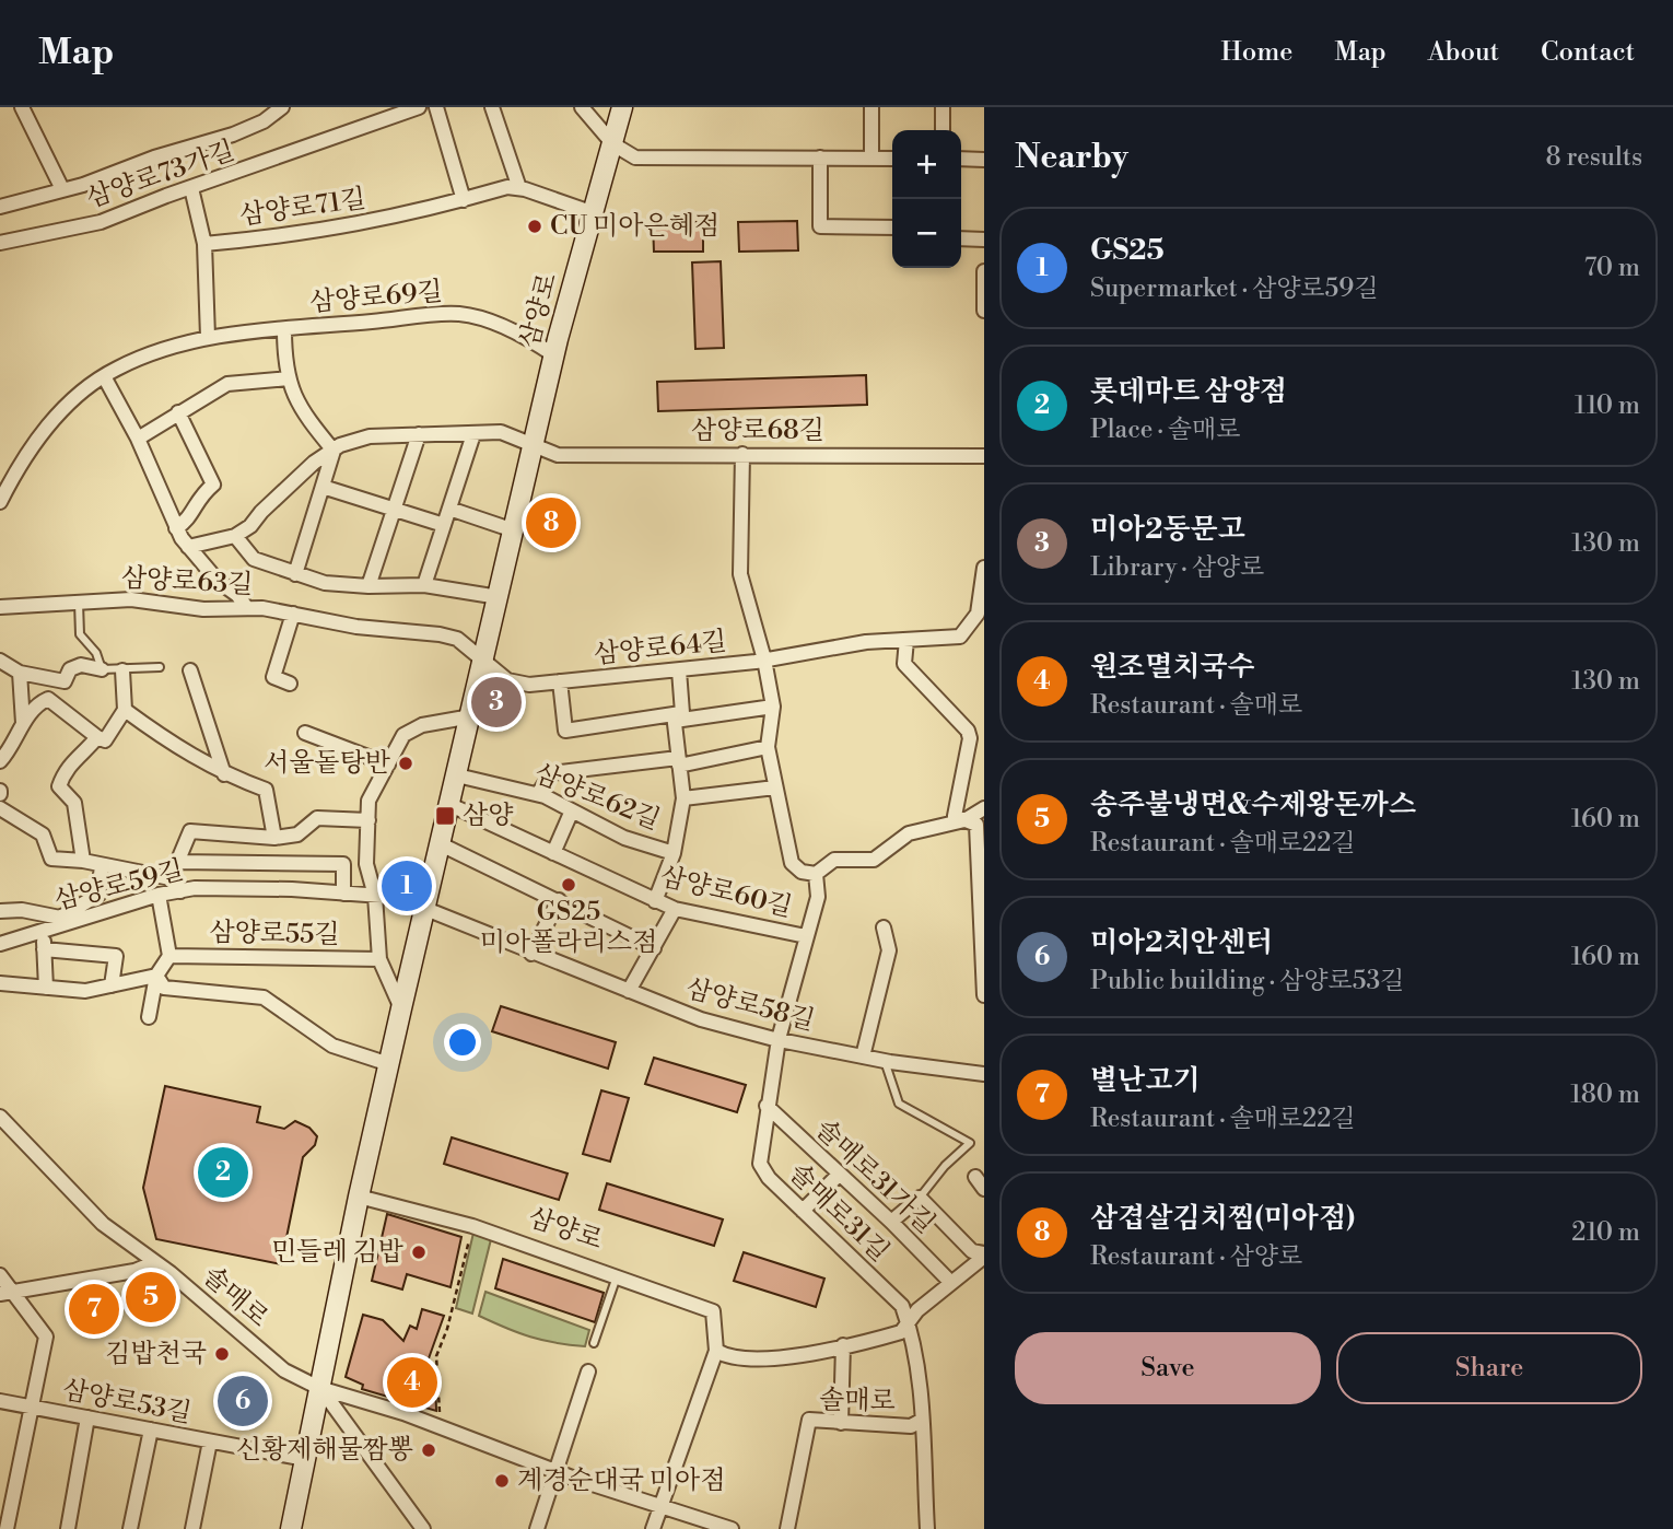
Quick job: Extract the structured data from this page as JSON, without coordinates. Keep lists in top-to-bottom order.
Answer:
{
  "streets": {
    "main road": ["삼양로"],
    "street": [
      "삼양로73가길",
      "삼양로71길",
      "삼양로69길",
      "삼양로68길",
      "삼양로63길",
      "삼양로64길",
      "삼양로62길",
      "삼양로59길",
      "삼양로60길",
      "삼양로55길",
      "삼양로58길",
      "솔매로31가길",
      "솔매로31길",
      "솔매로",
      "삼양로53길"
    ]
  },
  "crossings": [
    ["삼양로73가길", "삼양로71길"],
    ["삼양로71길", "삼양로"],
    ["삼양로69길", "삼양로"],
    ["삼양로69길", "삼양로68길"],
    ["삼양로", "삼양로68길"],
    ["삼양로", "삼양로63길"],
    ["삼양로", "삼양로64길"],
    ["삼양로", "삼양로62길"],
    ["삼양로", "삼양로59길"],
    ["삼양로", "삼양로60길"],
    ["삼양로", "삼양로58길"],
    ["삼양로", "솔매로"],
    ["삼양로", "삼양로53길"],
    ["삼양로63길", "삼양로64길"],
    ["삼양로64길", "솔매로31길"],
    ["삼양로59길", "삼양로58길"],
    ["삼양로60길", "솔매로31길"],
    ["삼양로58길", "솔매로31길"],
    ["솔매로31가길", "솔매로31길"],
    ["솔매로31길", "솔매로"]
  ],
  "places": {
    "other": [
      "CU 미아은혜점",
      "서울돝탕반",
      "GS25 미아폴라리스점",
      "민들레 김밥",
      "김밥천국",
      "신황제해물짬뽕",
      "계경순대국 미아점"
    ],
    "transit": ["삼양"]
  },
  "page": {
    "header": "Map",
    "nav": [
      "Home",
      "Map",
      "About",
      "Contact"
    ],
    "heading": ["Nearby", "8 results"],
    "map_buttons": ["+", "−"],
    "list": [
      {
        "mark": "1",
        "name": "GS25",
        "note": "Supermarket · 삼양로59길",
        "value": "70 m"
      },
      {
        "mark": "2",
        "name": "롯데마트 삼양점",
        "note": "Place · 솔매로",
        "value": "110 m"
      },
      {
        "mark": "3",
        "name": "미아2동문고",
        "note": "Library · 삼양로",
        "value": "130 m"
      },
      {
        "mark": "4",
        "name": "원조멸치국수",
        "note": "Restaurant · 솔매로",
        "value": "130 m"
      },
      {
        "mark": "5",
        "name": "송주불냉면&수제왕돈까스",
        "note": "Restaurant · 솔매로22길",
        "value": "160 m"
      },
      {
        "mark": "6",
        "name": "미아2치안센터",
        "note": "Public building · 삼양로53길",
        "value": "160 m"
      },
      {
        "mark": "7",
        "name": "별난고기",
        "note": "Restaurant · 솔매로22길",
        "value": "180 m"
      },
      {
        "mark": "8",
        "name": "삼겹살김치찜(미아점)",
        "note": "Restaurant · 삼양로",
        "value": "210 m"
      }
    ],
    "pins": [
      "8",
      "3",
      "1",
      "2",
      "5",
      "7",
      "4",
      "6"
    ],
    "buttons": ["Save", "Share"]
  }
}
